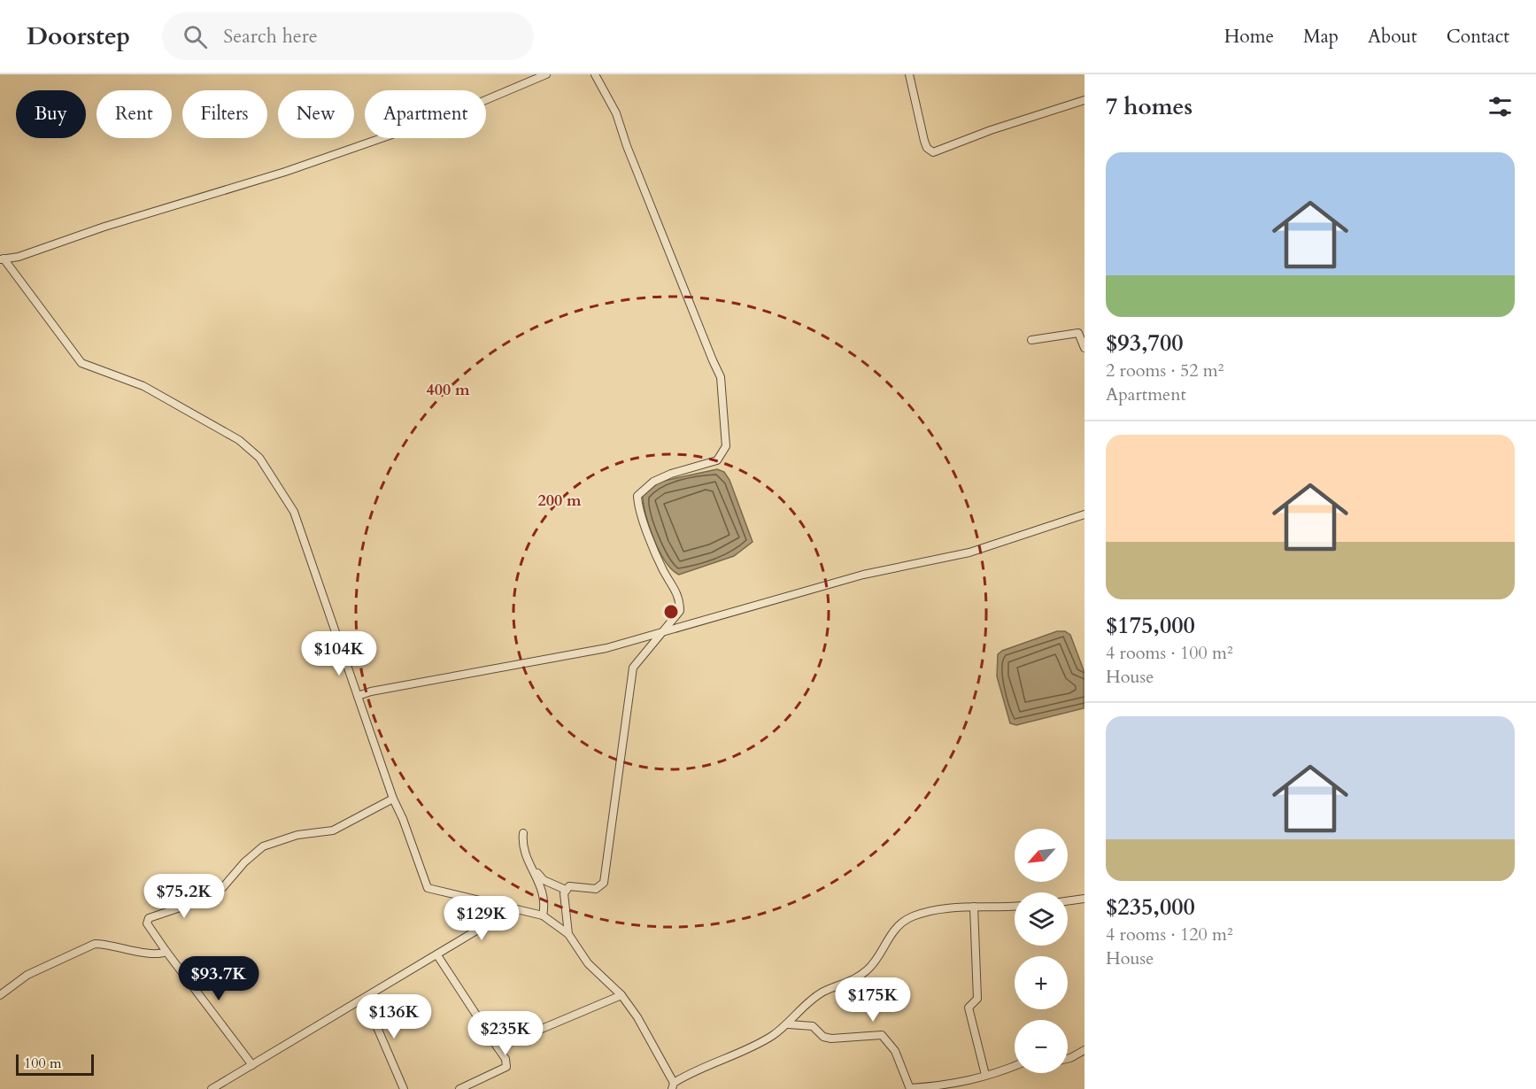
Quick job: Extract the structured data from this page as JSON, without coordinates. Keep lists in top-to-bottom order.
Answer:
{
  "scale_bar": "100 m",
  "north": "bottom left",
  "page": {
    "header": "Doorstep",
    "search": "Search here",
    "nav": [
      "Home",
      "Map",
      "About",
      "Contact"
    ],
    "heading": "7 homes",
    "chip": [
      "Buy",
      "Rent",
      "Filters",
      "New",
      "Apartment"
    ],
    "list": [
      {
        "name": "$93,700",
        "note": "2 rooms · 52 m² · Apartment"
      },
      {
        "name": "$175,000",
        "note": "4 rooms · 100 m² · House"
      },
      {
        "name": "$235,000",
        "note": "4 rooms · 120 m² · House"
      }
    ],
    "price": [
      "$104K",
      "$75.2K",
      "$129K",
      "$93.7K",
      "$175K",
      "$136K",
      "$235K"
    ],
    "map_buttons": ["+", "−"],
    "scale": "100 m"
  },
  "rings": ["400 m", "200 m"]
}
